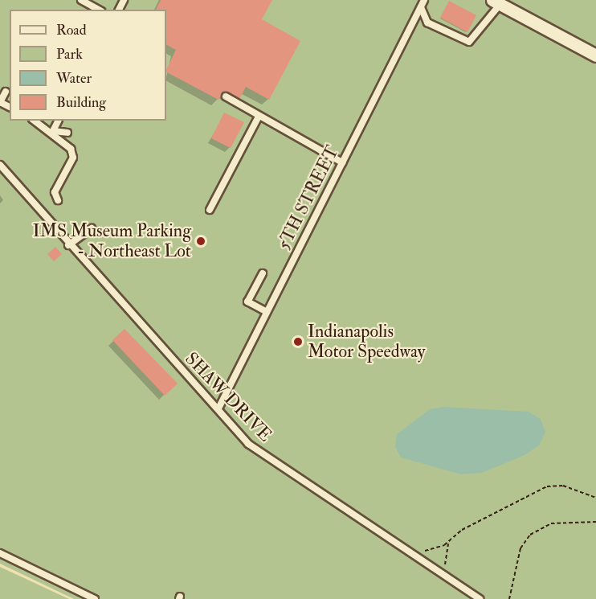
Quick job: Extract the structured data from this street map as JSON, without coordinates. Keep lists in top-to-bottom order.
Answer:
{
  "streets": {
    "lane": ["5TH STREET", "SHAW DRIVE"]
  },
  "crossings": [
    ["5TH STREET", "SHAW DRIVE"]
  ],
  "places": ["IMS Museum Parking - Northeast Lot", "Indianapolis Motor Speedway"],
  "legend": [
    "Road",
    "Park",
    "Water",
    "Building"
  ]
}
